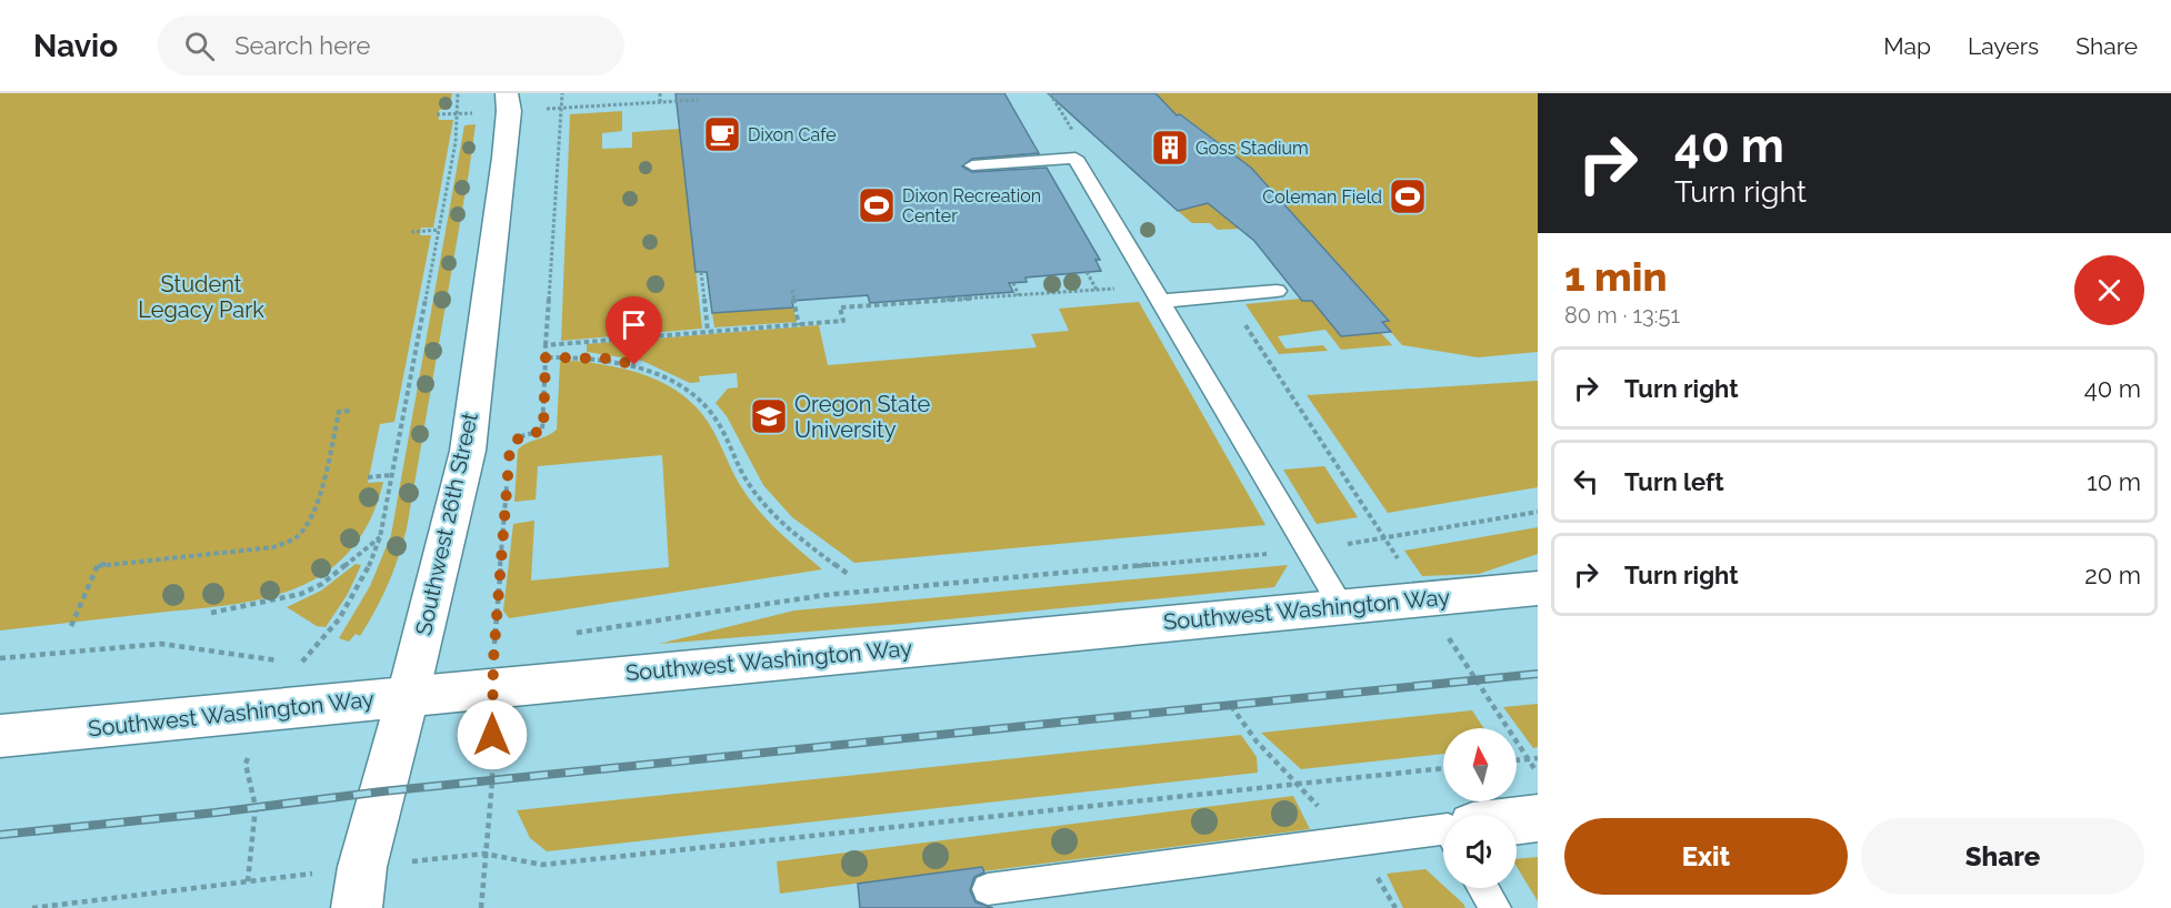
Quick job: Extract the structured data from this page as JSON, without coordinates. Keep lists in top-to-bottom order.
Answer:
{
  "streets": {
    "street": ["Southwest 26th Street", "Southwest Washington Way"]
  },
  "crossings": [
    ["Southwest 26th Street", "Southwest Washington Way"]
  ],
  "parks": ["Student Legacy Park"],
  "places": {
    "cafe": ["Dixon Cafe"],
    "building": ["Goss Stadium"],
    "sports": ["Coleman Field", "Dixon Recreation Center"],
    "school or university": ["Oregon State University"]
  },
  "north": "top",
  "page": {
    "header": "Navio",
    "search": "Search here",
    "nav": ["Map", "Layers", "Share"],
    "turn": ["40 m", "Turn right"],
    "heading": ["1 min", "80 m · 13:51"],
    "list": [
      {
        "name": "Turn right",
        "value": "40 m"
      },
      {
        "name": "Turn left",
        "value": "10 m"
      },
      {
        "name": "Turn right",
        "value": "20 m"
      }
    ],
    "buttons": ["Exit", "Share"]
  }
}
